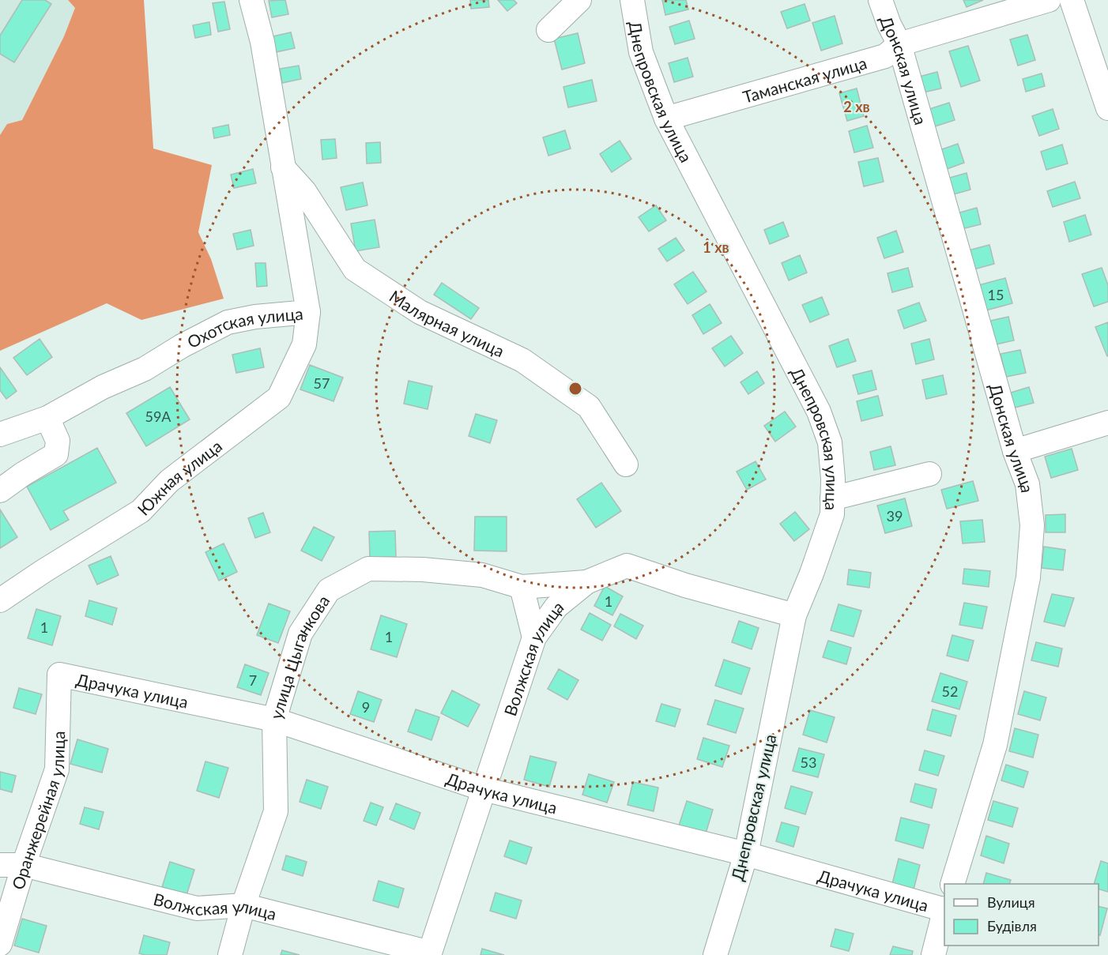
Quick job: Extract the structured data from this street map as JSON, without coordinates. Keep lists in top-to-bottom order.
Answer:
{
  "streets": {
    "street": [
      "Донская улица",
      "Таманская улица",
      "Днепровская улица",
      "Малярная улица",
      "Охотская улица",
      "Южная улица",
      "улица Цыганкова",
      "Волжская улица",
      "Драчука улица",
      "Оранжерейная улица"
    ]
  },
  "crossings": [
    ["Донская улица", "Таманская улица"],
    ["Таманская улица", "Днепровская улица"],
    ["Днепровская улица", "Волжская улица"],
    ["Днепровская улица", "Драчука улица"],
    ["Малярная улица", "Охотская улица"],
    ["Охотская улица", "Южная улица"],
    ["улица Цыганкова", "Волжская улица"],
    ["улица Цыганкова", "Драчука улица"],
    ["Волжская улица", "Драчука улица"],
    ["Волжская улица", "Оранжерейная улица"],
    ["Драчука улица", "Оранжерейная улица"]
  ],
  "house_numbers": [
    "15",
    "57",
    "59А",
    "39",
    "1",
    "1",
    "1",
    "7",
    "52",
    "9",
    "53"
  ],
  "legend": ["Вулиця", "Будівля"],
  "rings": ["2 хв", "1 хв"]
}
